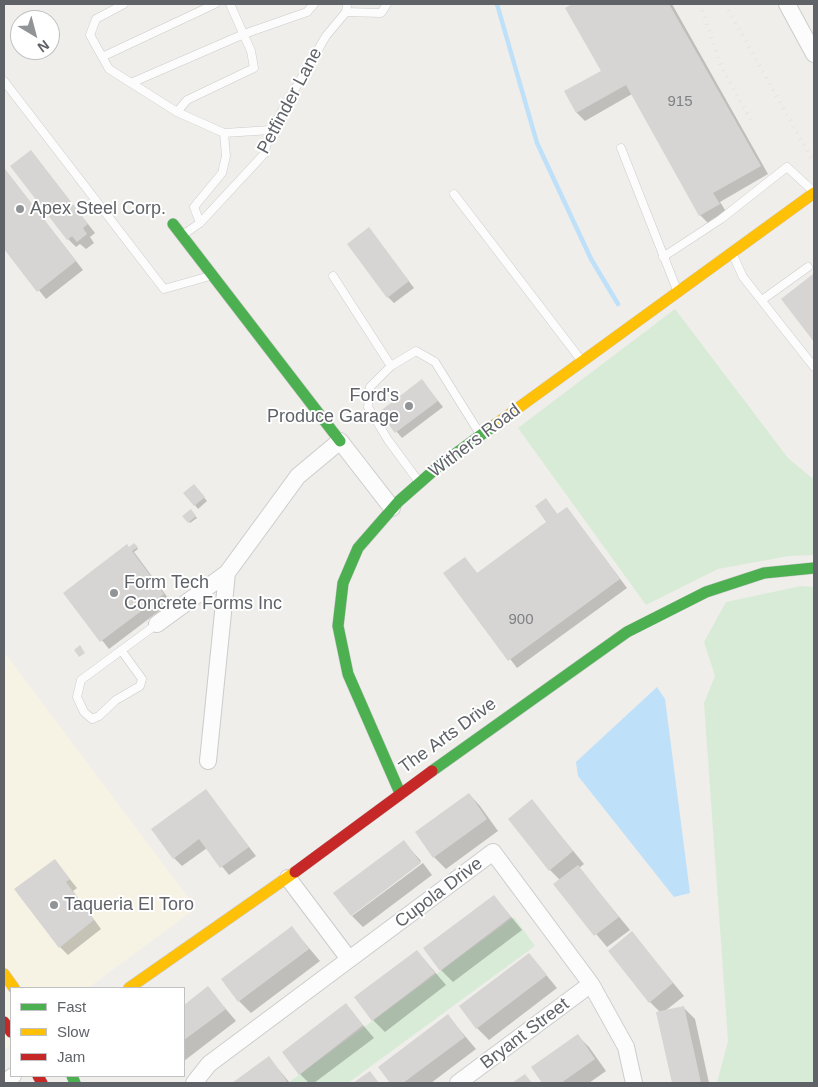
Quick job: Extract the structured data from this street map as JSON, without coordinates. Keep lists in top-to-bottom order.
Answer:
{
  "streets": {
    "street": [
      "Withers Road",
      "The Arts Drive",
      "Cupola Drive",
      "Bryant Street"
    ],
    "lane": ["Petfinder Lane"]
  },
  "crossings": [
    ["Withers Road", "The Arts Drive"],
    ["Cupola Drive", "Bryant Street"]
  ],
  "places": [
    "Apex Steel Corp.",
    "Ford's Produce Garage",
    "Form Tech Concrete Forms Inc",
    "Taqueria El Toro"
  ],
  "house_numbers": ["915", "900"],
  "legend": ["Fast", "Slow", "Jam"],
  "north": "bottom right"
}
